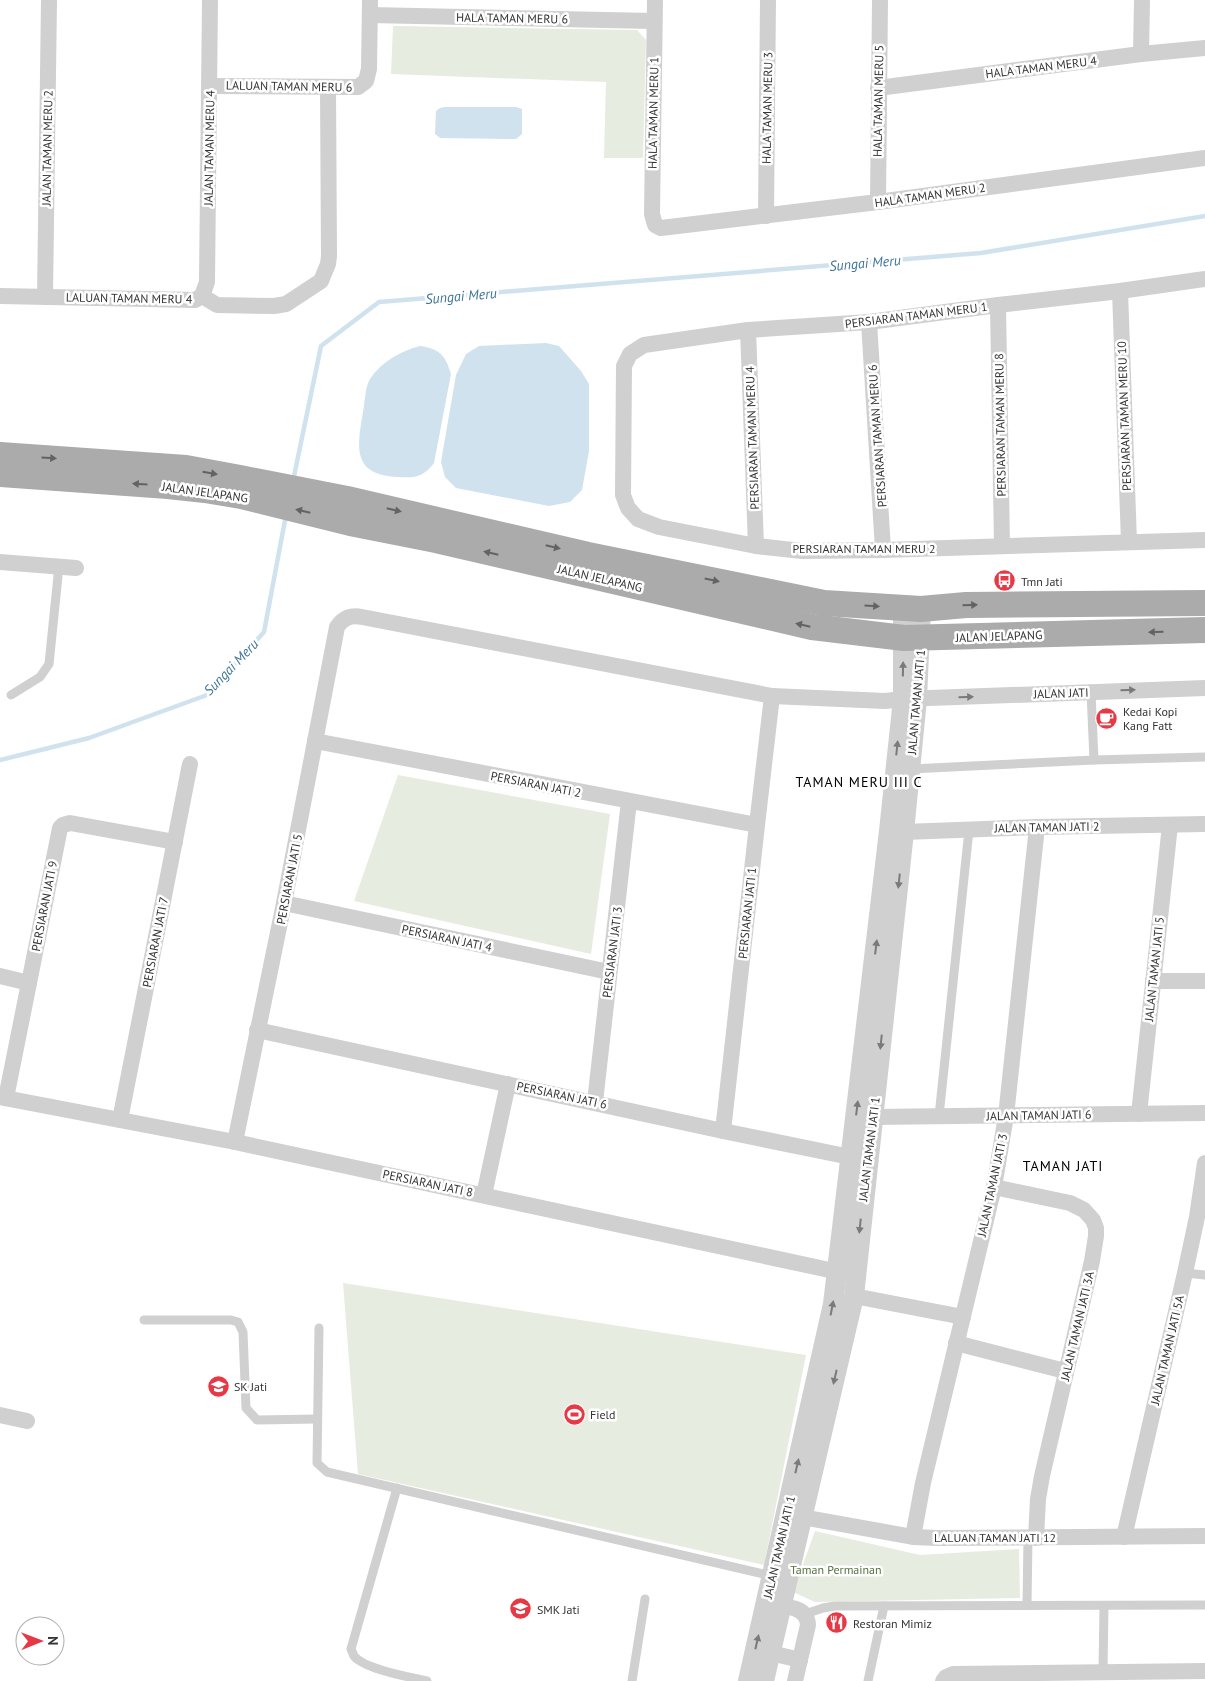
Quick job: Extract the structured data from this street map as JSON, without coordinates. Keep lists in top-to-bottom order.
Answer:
{
  "streets": {
    "main road": ["JALAN JELAPANG"],
    "street": [
      "HALA TAMAN MERU 6",
      "HALA TAMAN MERU 4",
      "LALUAN TAMAN MERU 6",
      "HALA TAMAN MERU 5",
      "HALA TAMAN MERU 3",
      "HALA TAMAN MERU 1",
      "JALAN TAMAN MERU 2",
      "JALAN TAMAN MERU 4",
      "HALA TAMAN MERU 2",
      "LALUAN TAMAN MERU 4",
      "PERSIARAN TAMAN MERU 1",
      "PERSIARAN TAMAN MERU 10",
      "PERSIARAN TAMAN MERU 8",
      "PERSIARAN TAMAN MERU 6",
      "PERSIARAN TAMAN MERU 4",
      "PERSIARAN TAMAN MERU 2",
      "JALAN JATI",
      "JALAN TAMAN JATI 1",
      "PERSIARAN JATI 2",
      "JALAN TAMAN JATI 2",
      "PERSIARAN JATI 5",
      "PERSIARAN JATI 9",
      "PERSIARAN JATI 1",
      "PERSIARAN JATI 4",
      "PERSIARAN JATI 7",
      "PERSIARAN JATI 3",
      "JALAN TAMAN JATI 5",
      "PERSIARAN JATI 6",
      "JALAN TAMAN JATI 6",
      "PERSIARAN JATI 8",
      "JALAN TAMAN JATI 3",
      "JALAN TAMAN JATI 3A",
      "JALAN TAMAN JATI 5A",
      "LALUAN TAMAN JATI 12"
    ]
  },
  "crossings": [
    ["HALA TAMAN MERU 6", "LALUAN TAMAN MERU 6"],
    ["HALA TAMAN MERU 6", "HALA TAMAN MERU 1"],
    ["HALA TAMAN MERU 4", "HALA TAMAN MERU 5"],
    ["LALUAN TAMAN MERU 6", "JALAN TAMAN MERU 4"],
    ["LALUAN TAMAN MERU 6", "LALUAN TAMAN MERU 4"],
    ["HALA TAMAN MERU 5", "HALA TAMAN MERU 2"],
    ["HALA TAMAN MERU 3", "HALA TAMAN MERU 2"],
    ["HALA TAMAN MERU 1", "HALA TAMAN MERU 2"],
    ["JALAN TAMAN MERU 2", "LALUAN TAMAN MERU 4"],
    ["JALAN TAMAN MERU 4", "LALUAN TAMAN MERU 4"],
    ["PERSIARAN TAMAN MERU 1", "PERSIARAN TAMAN MERU 10"],
    ["PERSIARAN TAMAN MERU 1", "PERSIARAN TAMAN MERU 8"],
    ["PERSIARAN TAMAN MERU 1", "PERSIARAN TAMAN MERU 6"],
    ["PERSIARAN TAMAN MERU 1", "PERSIARAN TAMAN MERU 4"],
    ["PERSIARAN TAMAN MERU 1", "PERSIARAN TAMAN MERU 2"],
    ["PERSIARAN TAMAN MERU 10", "PERSIARAN TAMAN MERU 2"],
    ["PERSIARAN TAMAN MERU 8", "PERSIARAN TAMAN MERU 2"],
    ["PERSIARAN TAMAN MERU 6", "PERSIARAN TAMAN MERU 2"],
    ["PERSIARAN TAMAN MERU 4", "PERSIARAN TAMAN MERU 2"],
    ["JALAN JELAPANG", "JALAN TAMAN JATI 1"],
    ["JALAN JATI", "JALAN TAMAN JATI 1"],
    ["JALAN JATI", "PERSIARAN JATI 5"],
    ["JALAN JATI", "PERSIARAN JATI 1"],
    ["JALAN TAMAN JATI 1", "JALAN TAMAN JATI 2"],
    ["JALAN TAMAN JATI 1", "PERSIARAN JATI 6"],
    ["JALAN TAMAN JATI 1", "JALAN TAMAN JATI 6"],
    ["JALAN TAMAN JATI 1", "PERSIARAN JATI 8"],
    ["JALAN TAMAN JATI 1", "LALUAN TAMAN JATI 12"],
    ["PERSIARAN JATI 2", "PERSIARAN JATI 5"],
    ["PERSIARAN JATI 2", "PERSIARAN JATI 1"],
    ["PERSIARAN JATI 2", "PERSIARAN JATI 3"],
    ["JALAN TAMAN JATI 2", "JALAN TAMAN JATI 5"],
    ["JALAN TAMAN JATI 2", "JALAN TAMAN JATI 3"],
    ["PERSIARAN JATI 5", "PERSIARAN JATI 4"],
    ["PERSIARAN JATI 5", "PERSIARAN JATI 6"],
    ["PERSIARAN JATI 5", "PERSIARAN JATI 8"],
    ["PERSIARAN JATI 9", "PERSIARAN JATI 7"],
    ["PERSIARAN JATI 9", "PERSIARAN JATI 8"],
    ["PERSIARAN JATI 1", "PERSIARAN JATI 6"],
    ["PERSIARAN JATI 4", "PERSIARAN JATI 3"],
    ["PERSIARAN JATI 7", "PERSIARAN JATI 8"],
    ["PERSIARAN JATI 3", "PERSIARAN JATI 6"],
    ["JALAN TAMAN JATI 5", "JALAN TAMAN JATI 6"],
    ["JALAN TAMAN JATI 6", "JALAN TAMAN JATI 3"],
    ["PERSIARAN JATI 8", "JALAN TAMAN JATI 3"],
    ["JALAN TAMAN JATI 3", "JALAN TAMAN JATI 3A"],
    ["JALAN TAMAN JATI 3", "LALUAN TAMAN JATI 12"],
    ["JALAN TAMAN JATI 3A", "LALUAN TAMAN JATI 12"],
    ["JALAN TAMAN JATI 5A", "LALUAN TAMAN JATI 12"]
  ],
  "districts": ["TAMAN MERU III C", "TAMAN JATI"],
  "water": ["Sungai Meru"],
  "parks": ["Taman Permainan"],
  "places": {
    "bus stop": ["Tmn Jati"],
    "cafe": ["Kedai Kopi Kang Fatt"],
    "school or university": ["SK Jati", "SMK Jati"],
    "sports": ["Field"],
    "restaurant": ["Restoran Mimiz"]
  },
  "north": "right"
}
